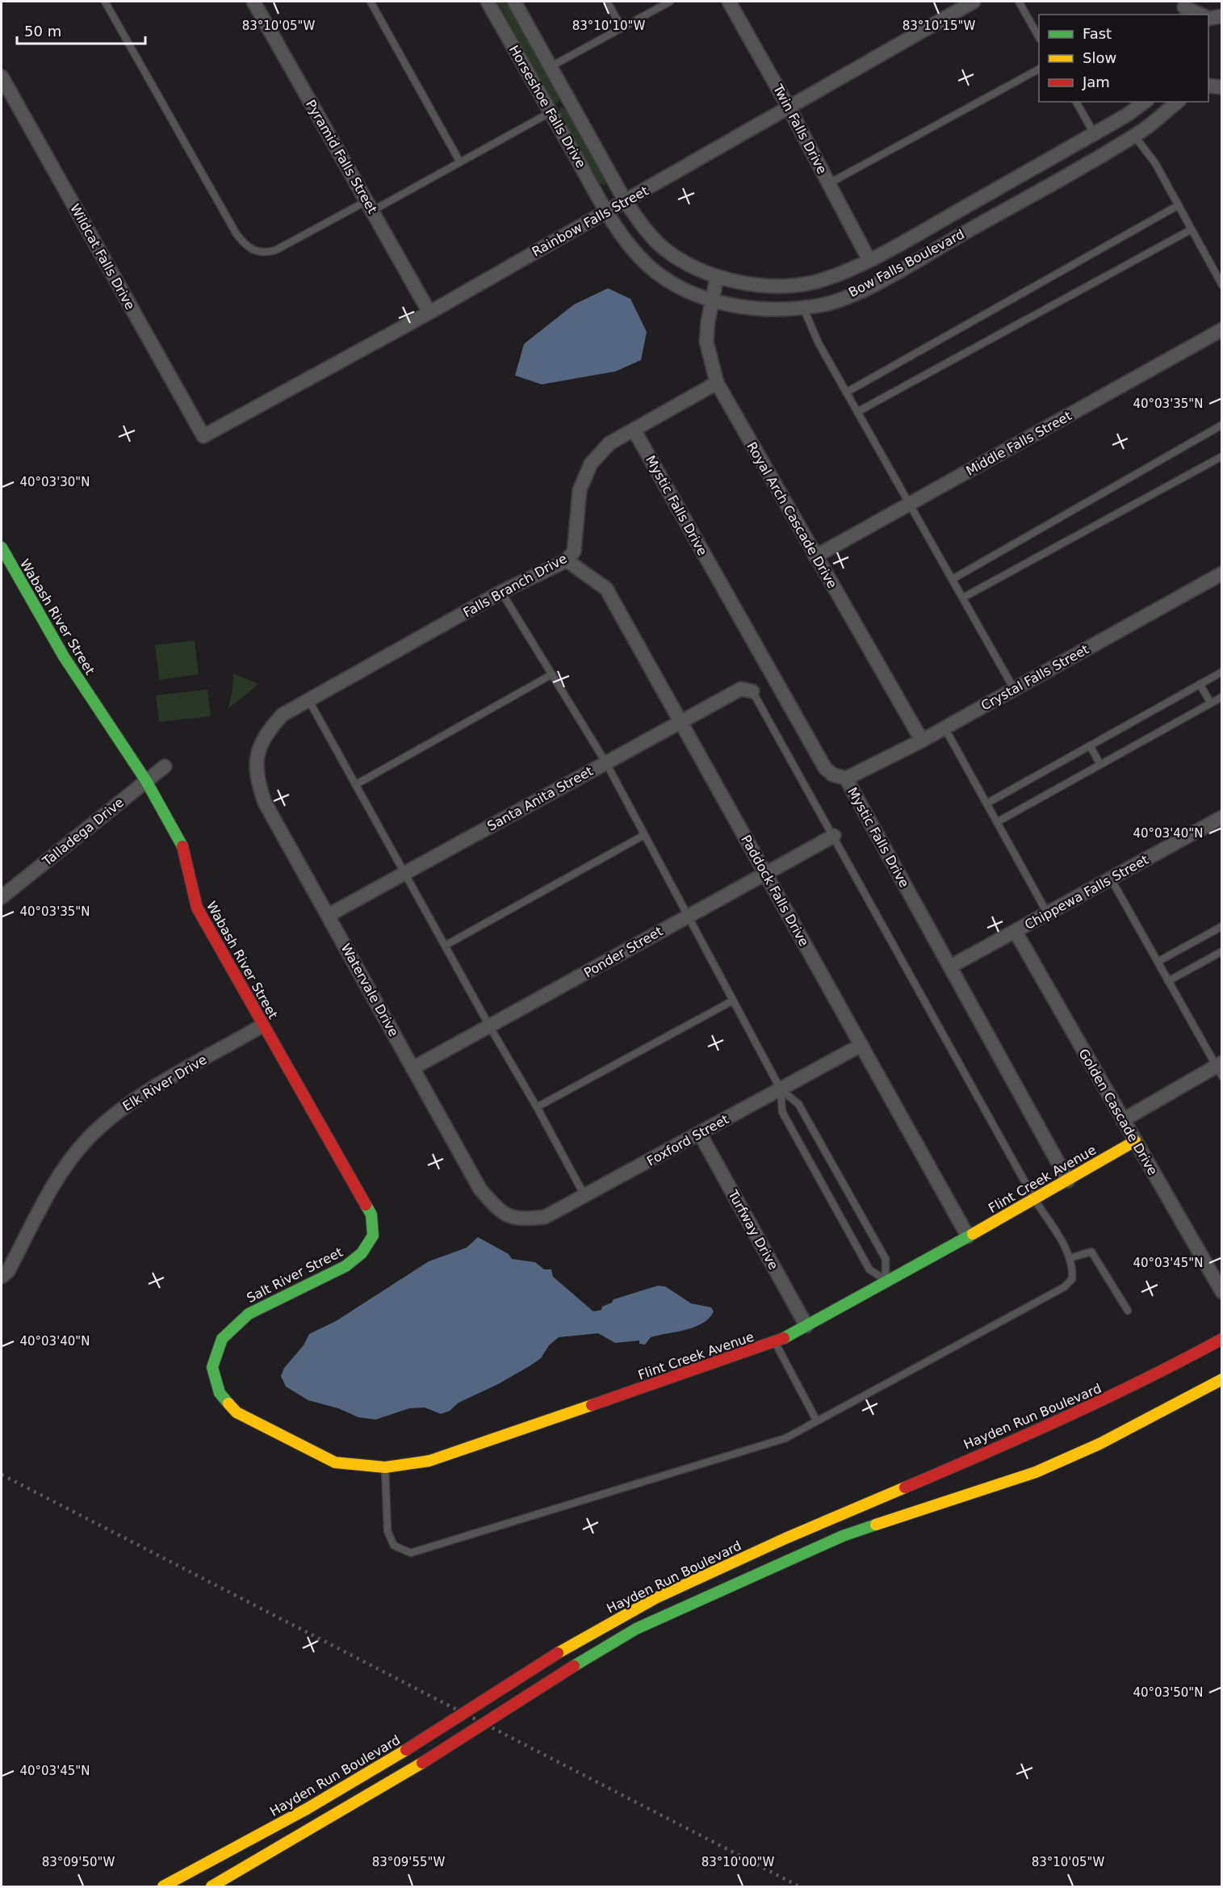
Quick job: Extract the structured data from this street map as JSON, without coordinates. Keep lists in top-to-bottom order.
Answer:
{
  "streets": {
    "main road": [
      "Wabash River Street",
      "Flint Creek Avenue",
      "Salt River Street",
      "Hayden Run Boulevard"
    ],
    "street": [
      "Horseshoe Falls Drive",
      "Twin Falls Drive",
      "Pyramid Falls Street",
      "Rainbow Falls Street",
      "Wildcat Falls Drive",
      "Bow Falls Boulevard",
      "Middle Falls Street",
      "Mystic Falls Drive",
      "Royal Arch Cascade Drive",
      "Falls Branch Drive",
      "Crystal Falls Street",
      "Santa Anita Street",
      "Talladega Drive",
      "Paddock Falls Drive",
      "Chippewa Falls Street",
      "Ponder Street",
      "Watervale Drive",
      "Elk River Drive",
      "Golden Cascade Drive",
      "Foxford Street",
      "Turfway Drive"
    ]
  },
  "crossings": [
    ["Horseshoe Falls Drive", "Rainbow Falls Street"],
    ["Horseshoe Falls Drive", "Bow Falls Boulevard"],
    ["Twin Falls Drive", "Rainbow Falls Street"],
    ["Twin Falls Drive", "Bow Falls Boulevard"],
    ["Pyramid Falls Street", "Rainbow Falls Street"],
    ["Rainbow Falls Street", "Wildcat Falls Drive"],
    ["Rainbow Falls Street", "Bow Falls Boulevard"],
    ["Bow Falls Boulevard", "Royal Arch Cascade Drive"],
    ["Middle Falls Street", "Royal Arch Cascade Drive"],
    ["Mystic Falls Drive", "Falls Branch Drive"],
    ["Mystic Falls Drive", "Crystal Falls Street"],
    ["Mystic Falls Drive", "Chippewa Falls Street"],
    ["Mystic Falls Drive", "Flint Creek Avenue"],
    ["Royal Arch Cascade Drive", "Falls Branch Drive"],
    ["Royal Arch Cascade Drive", "Crystal Falls Street"],
    ["Falls Branch Drive", "Paddock Falls Drive"],
    ["Falls Branch Drive", "Watervale Drive"],
    ["Wabash River Street", "Talladega Drive"],
    ["Wabash River Street", "Elk River Drive"],
    ["Wabash River Street", "Salt River Street"],
    ["Santa Anita Street", "Paddock Falls Drive"],
    ["Santa Anita Street", "Watervale Drive"],
    ["Paddock Falls Drive", "Ponder Street"],
    ["Paddock Falls Drive", "Foxford Street"],
    ["Paddock Falls Drive", "Flint Creek Avenue"],
    ["Chippewa Falls Street", "Golden Cascade Drive"],
    ["Ponder Street", "Watervale Drive"],
    ["Watervale Drive", "Foxford Street"],
    ["Golden Cascade Drive", "Flint Creek Avenue"],
    ["Foxford Street", "Turfway Drive"],
    ["Flint Creek Avenue", "Turfway Drive"],
    ["Flint Creek Avenue", "Salt River Street"]
  ],
  "legend": ["Fast", "Slow", "Jam"],
  "scale_bar": "50 m",
  "coordinates": [
    "83°10'05\"W",
    "83°10'10\"W",
    "83°10'15\"W",
    "40°03'35\"N",
    "40°03'30\"N",
    "40°03'40\"N",
    "40°03'45\"N",
    "40°03'50\"N",
    "83°09'50\"W",
    "83°09'55\"W",
    "83°10'00\"W"
  ]
}
